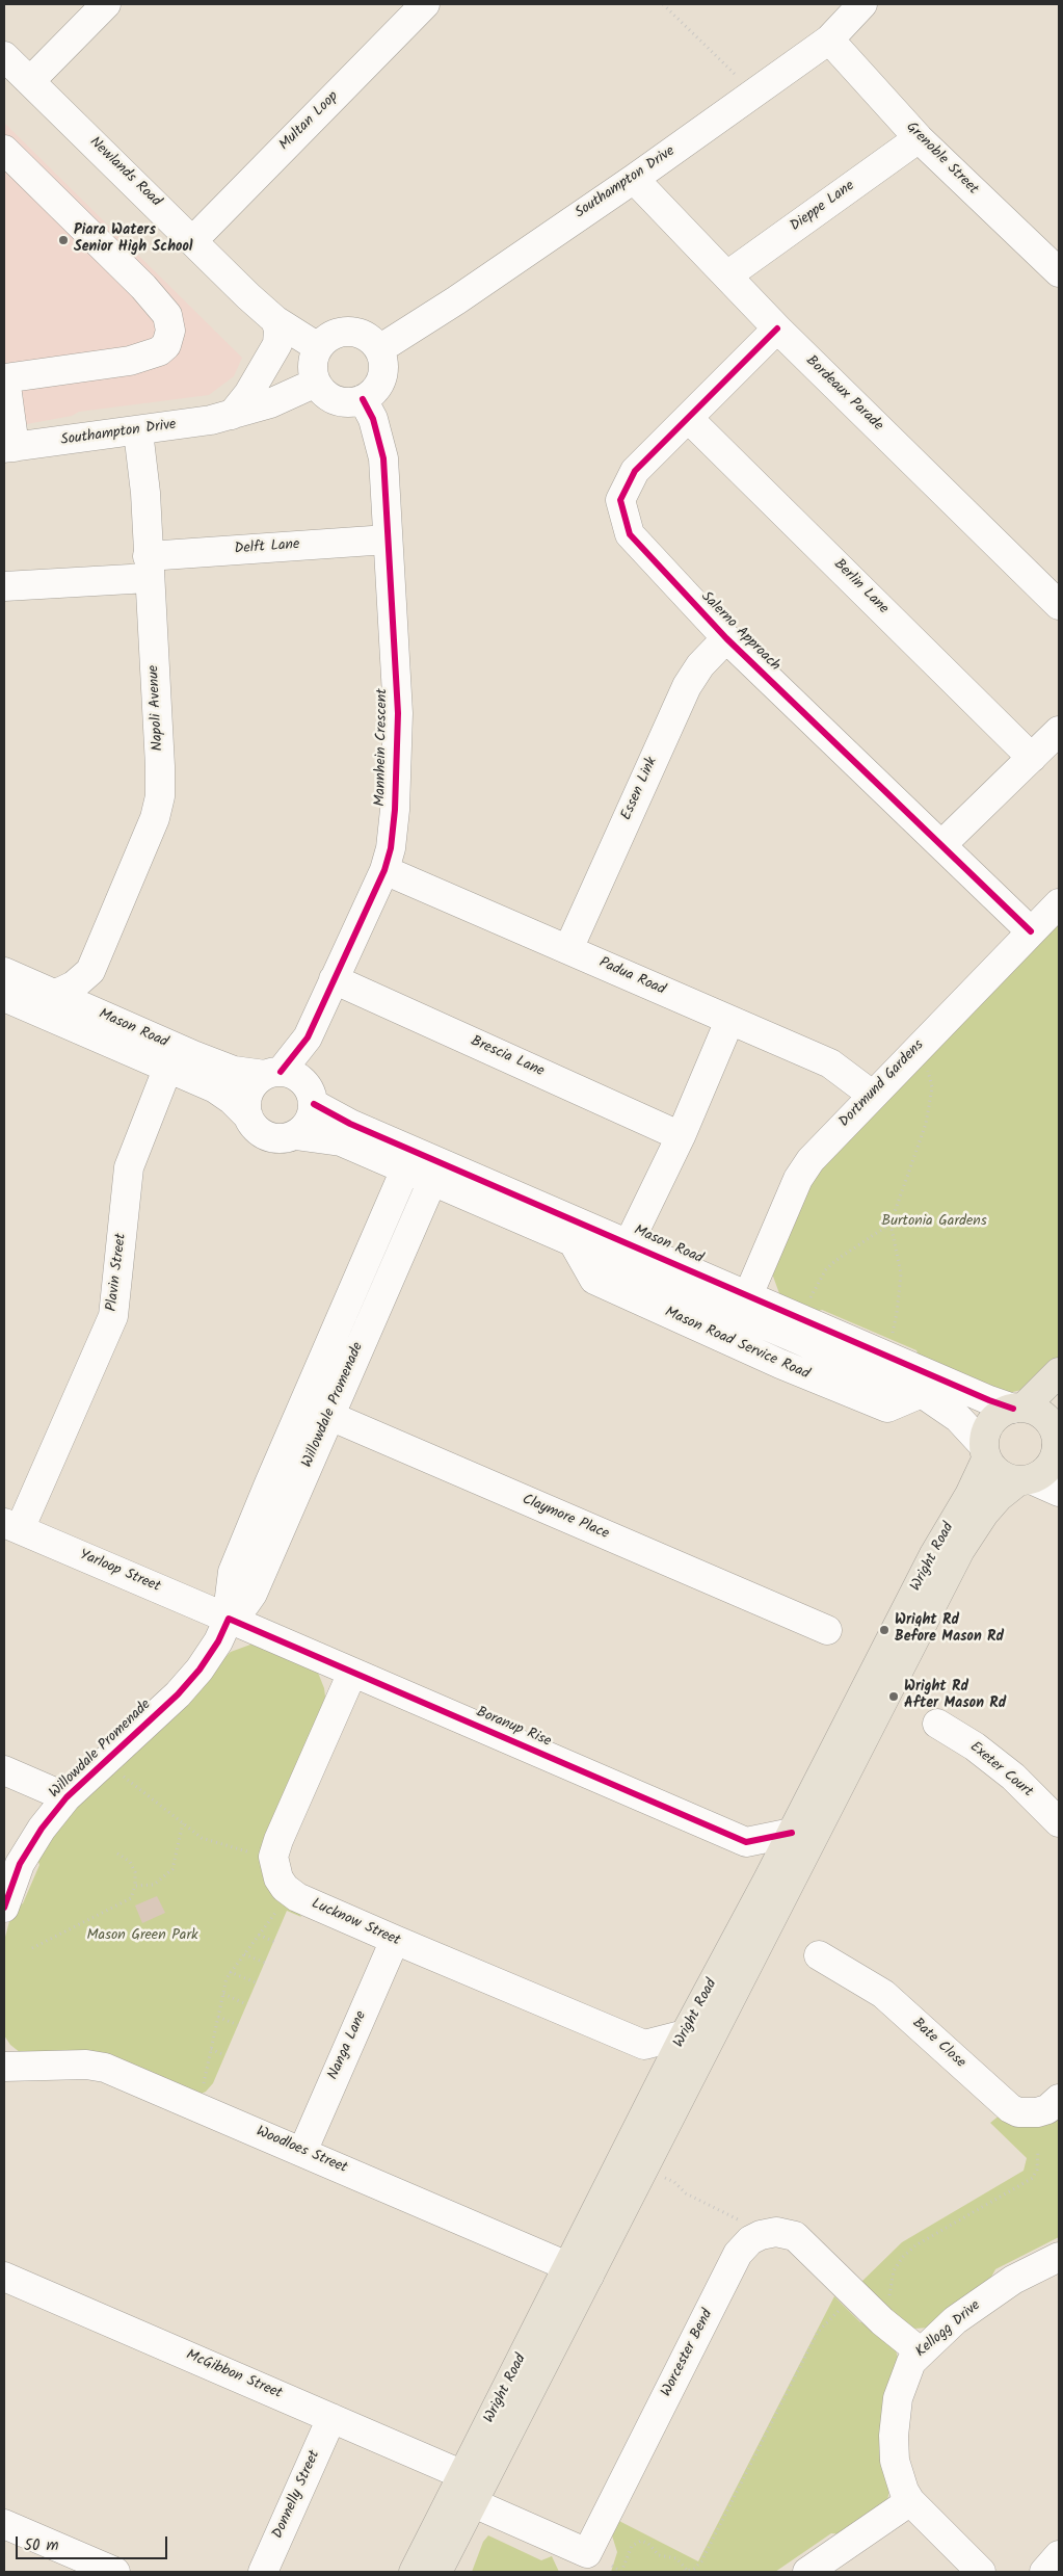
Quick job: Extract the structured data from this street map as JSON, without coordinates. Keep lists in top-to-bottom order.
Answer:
{
  "streets": {
    "main road": ["Wright Road"],
    "street": [
      "Multan Loop",
      "Grenoble Street",
      "Newlands Road",
      "Southampton Drive",
      "Dieppe Lane",
      "Bordeaux Parade",
      "Delft Lane",
      "Berlin Lane",
      "Salerno Approach",
      "Napoli Avenue",
      "Mannhein Crescent",
      "Essen Link",
      "Padua Road",
      "Mason Road",
      "Brescia Lane",
      "Dortmund Gardens",
      "Plavin Street",
      "Willowdale Promenade",
      "Claymore Place",
      "Yarloop Street",
      "Boranup Rise",
      "Exeter Court",
      "Lucknow Street",
      "Bate Close",
      "Nanga Lane",
      "Woodloes Street",
      "Kellogg Drive",
      "Worcester Bend",
      "McGibbon Street",
      "Donnelly Street"
    ]
  },
  "crossings": [
    ["Multan Loop", "Newlands Road"],
    ["Grenoble Street", "Southampton Drive"],
    ["Grenoble Street", "Dieppe Lane"],
    ["Newlands Road", "Southampton Drive"],
    ["Newlands Road", "Mannhein Crescent"],
    ["Southampton Drive", "Bordeaux Parade"],
    ["Southampton Drive", "Napoli Avenue"],
    ["Southampton Drive", "Mannhein Crescent"],
    ["Dieppe Lane", "Bordeaux Parade"],
    ["Bordeaux Parade", "Salerno Approach"],
    ["Delft Lane", "Napoli Avenue"],
    ["Delft Lane", "Mannhein Crescent"],
    ["Berlin Lane", "Salerno Approach"],
    ["Salerno Approach", "Essen Link"],
    ["Salerno Approach", "Dortmund Gardens"],
    ["Napoli Avenue", "Mason Road"],
    ["Mannhein Crescent", "Padua Road"],
    ["Mannhein Crescent", "Mason Road"],
    ["Mannhein Crescent", "Brescia Lane"],
    ["Essen Link", "Padua Road"],
    ["Padua Road", "Dortmund Gardens"],
    ["Mason Road", "Dortmund Gardens"],
    ["Mason Road", "Plavin Street"],
    ["Mason Road", "Wright Road"],
    ["Plavin Street", "Yarloop Street"],
    ["Willowdale Promenade", "Claymore Place"],
    ["Willowdale Promenade", "Yarloop Street"],
    ["Willowdale Promenade", "Boranup Rise"],
    ["Wright Road", "Woodloes Street"],
    ["Wright Road", "Worcester Bend"],
    ["Wright Road", "McGibbon Street"],
    ["Yarloop Street", "Boranup Rise"],
    ["Boranup Rise", "Lucknow Street"],
    ["Lucknow Street", "Nanga Lane"],
    ["Nanga Lane", "Woodloes Street"],
    ["Kellogg Drive", "Worcester Bend"],
    ["McGibbon Street", "Donnelly Street"]
  ],
  "parks": ["Burtonia Gardens", "Mason Green Park"],
  "places": ["Piara Waters Senior High School", "Wright Rd Before Mason Rd", "Wright Rd After Mason Rd"],
  "scale_bar": "50 m"
}
